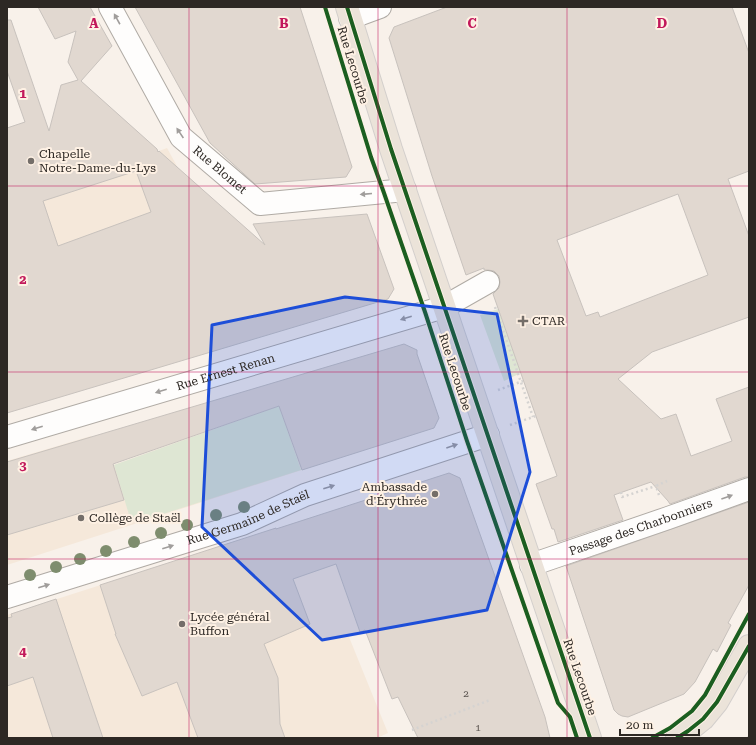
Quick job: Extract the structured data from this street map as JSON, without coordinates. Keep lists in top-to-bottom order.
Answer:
{
  "streets": {
    "main road": ["Rue Lecourbe"],
    "street": [
      "Rue Blomet",
      "Rue Ernest Renan",
      "Rue Germaine de Staël",
      "Passage des Charbonniers"
    ]
  },
  "crossings": [
    ["Rue Lecourbe", "Rue Blomet"],
    ["Rue Lecourbe", "Rue Ernest Renan"],
    ["Rue Lecourbe", "Rue Germaine de Staël"],
    ["Rue Lecourbe", "Passage des Charbonniers"]
  ],
  "one_way": [
    "Rue Blomet",
    "Rue Ernest Renan",
    "Rue Germaine de Staël",
    "Passage des Charbonniers"
  ],
  "places": {
    "other": [
      "Chapelle Notre-Dame-du-Lys",
      "Ambassade d'Érythrée",
      "Collège de Staël",
      "Lycée général Buffon"
    ],
    "health": ["CTAR"]
  },
  "house_numbers": ["2", "1"],
  "scale_bar": "20 m",
  "grid": {
    "columns": [
      "A",
      "B",
      "C",
      "D"
    ],
    "rows": [
      "1",
      "2",
      "3",
      "4"
    ]
  }
}
